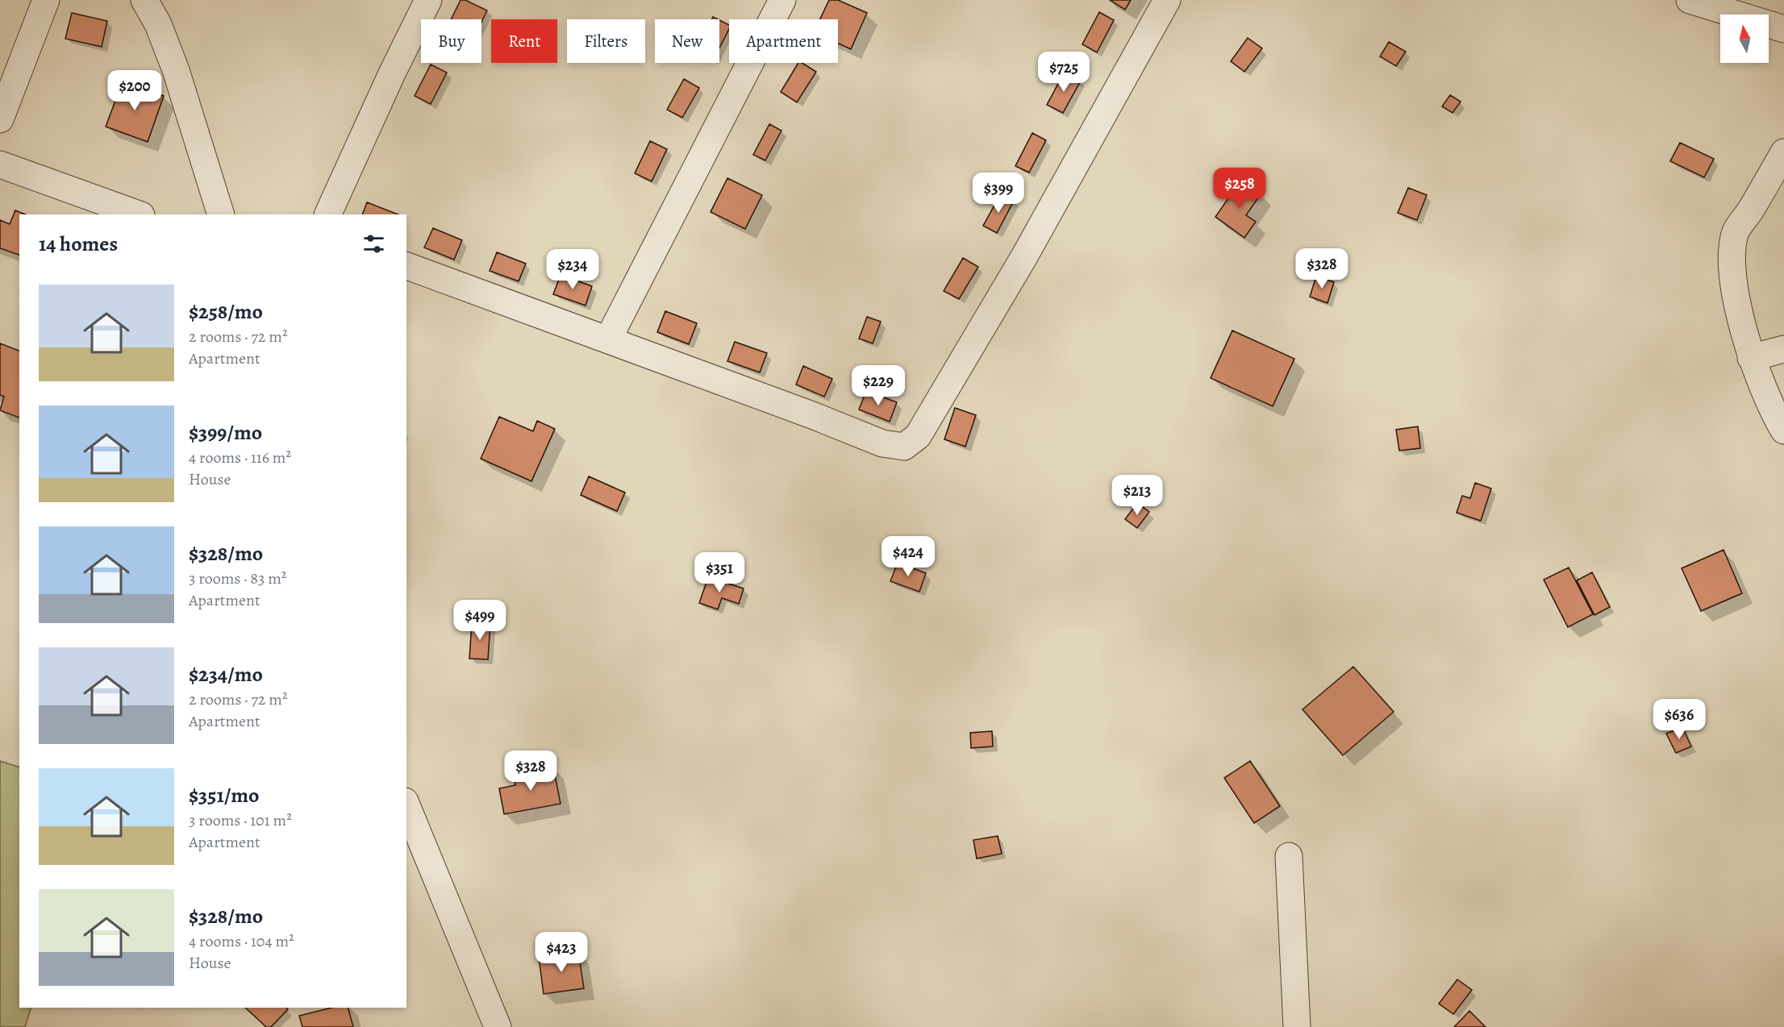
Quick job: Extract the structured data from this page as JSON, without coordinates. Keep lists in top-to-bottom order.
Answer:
{
  "north": "top",
  "page": {
    "chip": [
      "Buy",
      "Rent",
      "Filters",
      "New",
      "Apartment"
    ],
    "price": [
      "$725",
      "$200",
      "$258",
      "$399",
      "$328",
      "$234",
      "$229",
      "$213",
      "$424",
      "$351",
      "$499",
      "$636",
      "$328",
      "$423"
    ],
    "heading": "14 homes",
    "list": [
      {
        "name": "$258/mo",
        "note": "2 rooms · 72 m² · Apartment"
      },
      {
        "name": "$399/mo",
        "note": "4 rooms · 116 m² · House"
      },
      {
        "name": "$328/mo",
        "note": "3 rooms · 83 m² · Apartment"
      },
      {
        "name": "$234/mo",
        "note": "2 rooms · 72 m² · Apartment"
      },
      {
        "name": "$351/mo",
        "note": "3 rooms · 101 m² · Apartment"
      },
      {
        "name": "$328/mo",
        "note": "4 rooms · 104 m² · House"
      }
    ]
  }
}
